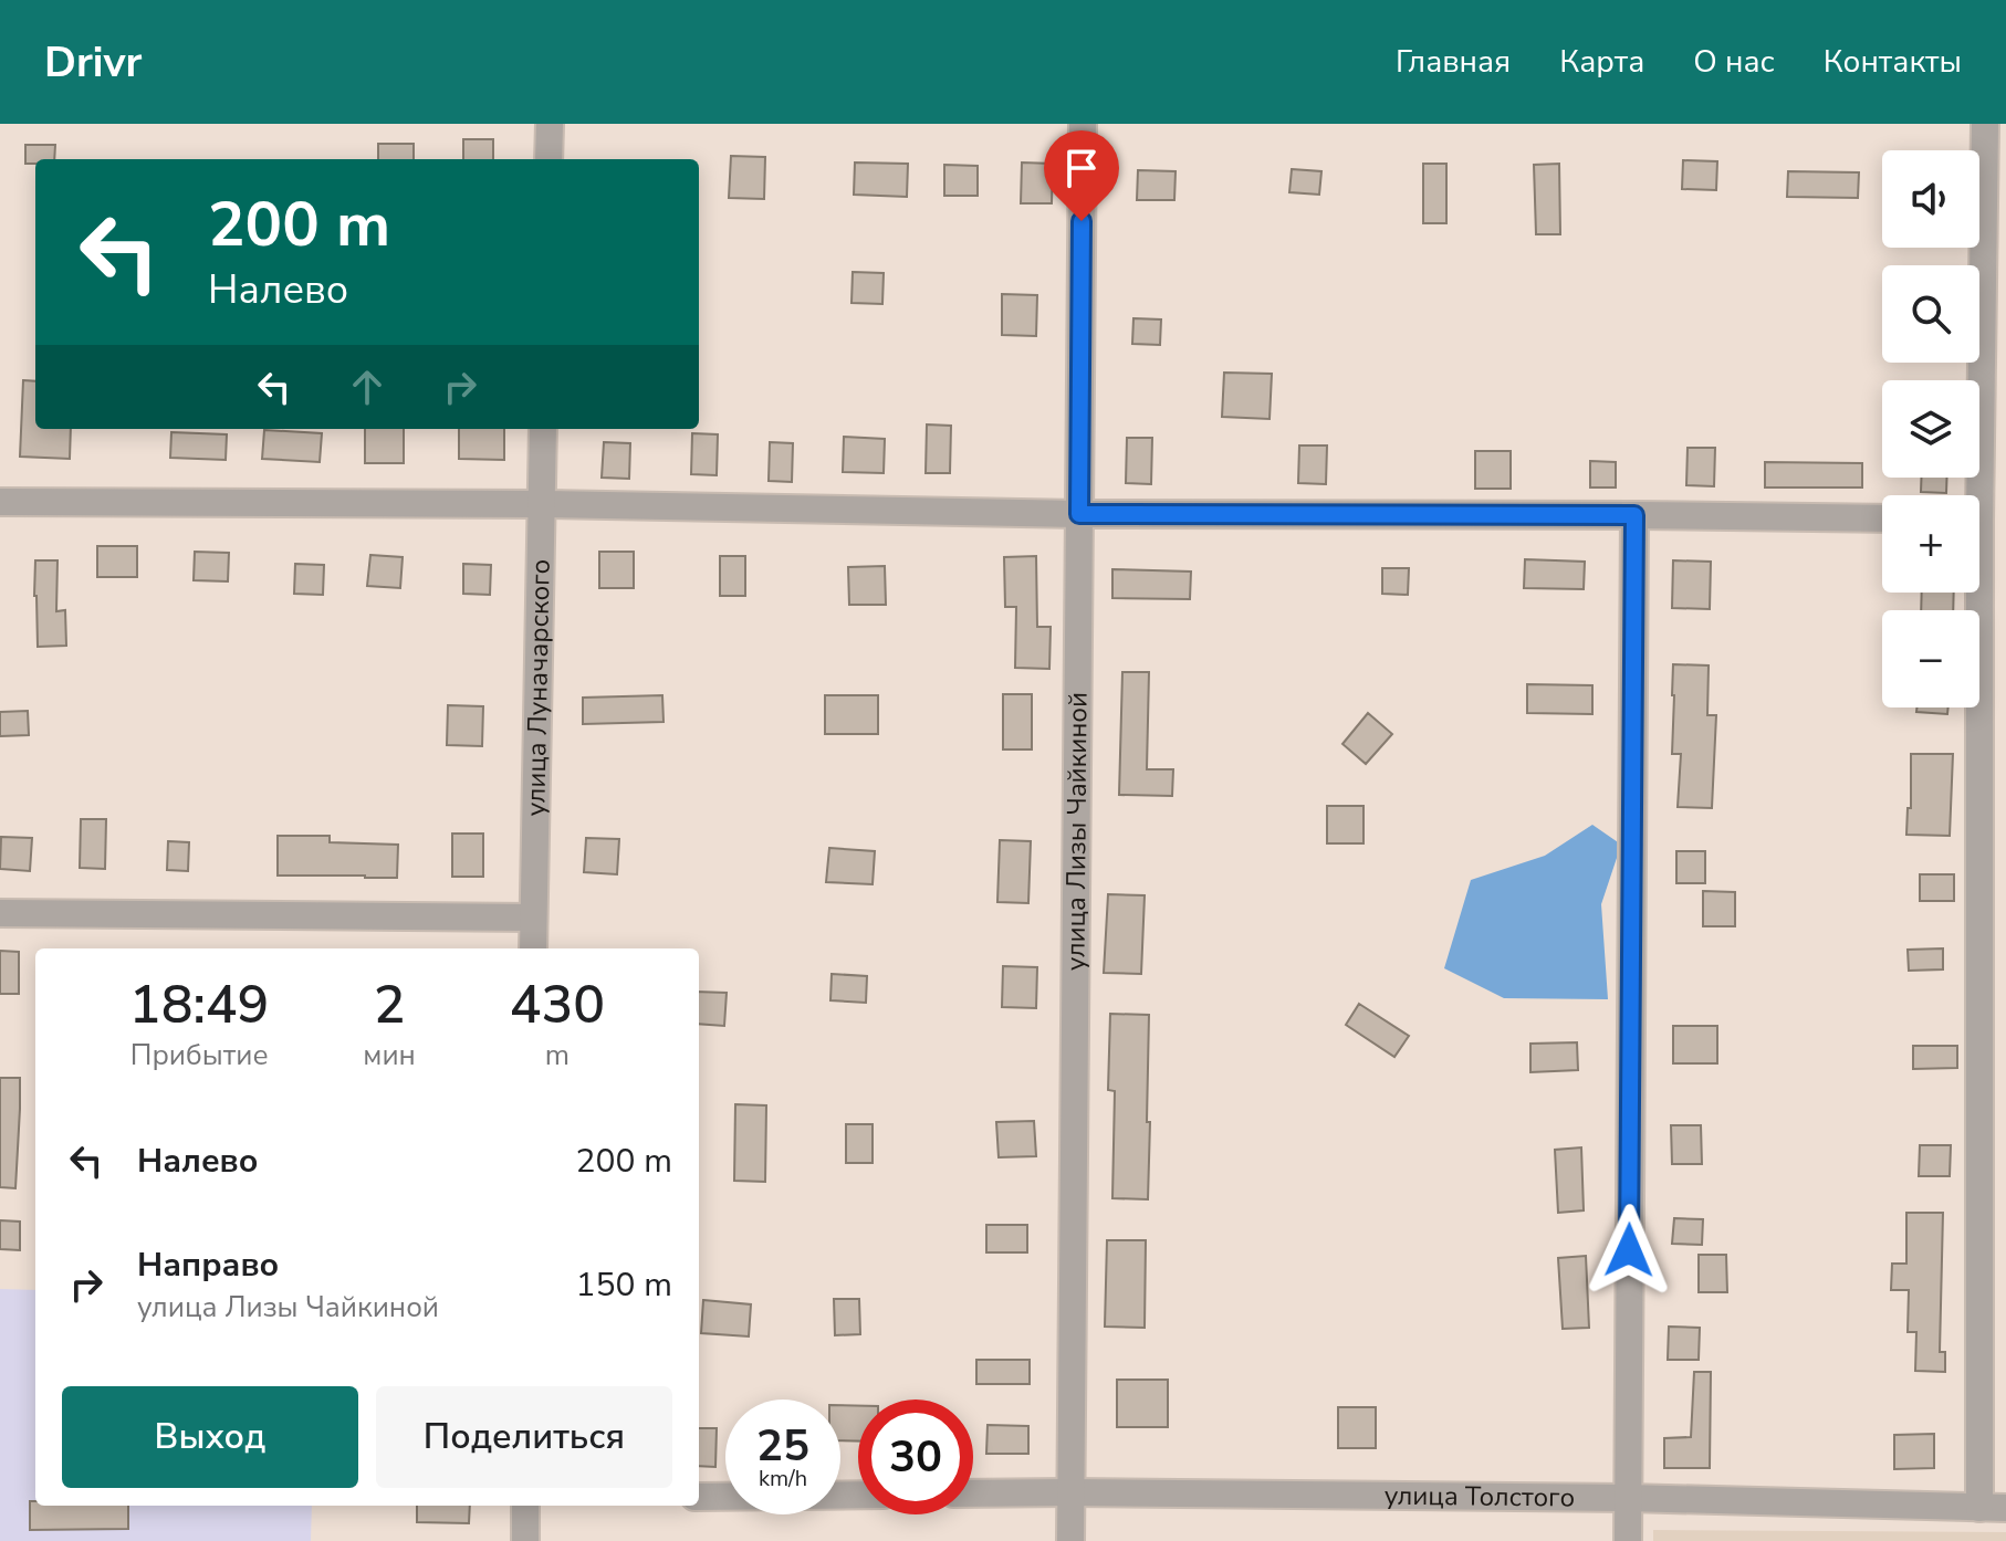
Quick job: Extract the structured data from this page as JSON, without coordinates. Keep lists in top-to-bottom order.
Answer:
{
  "streets": {
    "street": ["улица Луначарского", "улица Лизы Чайкиной", "улица Толстого"]
  },
  "crossings": [
    ["улица Лизы Чайкиной", "улица Толстого"]
  ],
  "page": {
    "header": "Drivr",
    "nav": [
      "Главная",
      "Карта",
      "О нас",
      "Контакты"
    ],
    "map_buttons": ["+", "−"],
    "turn": ["200 m", "Налево"],
    "eta": [
      "18:49",
      "Прибытие",
      "2",
      "мин",
      "430",
      "m"
    ],
    "list": [
      {
        "name": "Налево",
        "value": "200 m"
      },
      {
        "name": "Направо",
        "note": "улица Лизы Чайкиной",
        "value": "150 m"
      }
    ],
    "buttons": ["Выход", "Поделиться"],
    "speed": "25 km/h",
    "limit": "30"
  }
}
